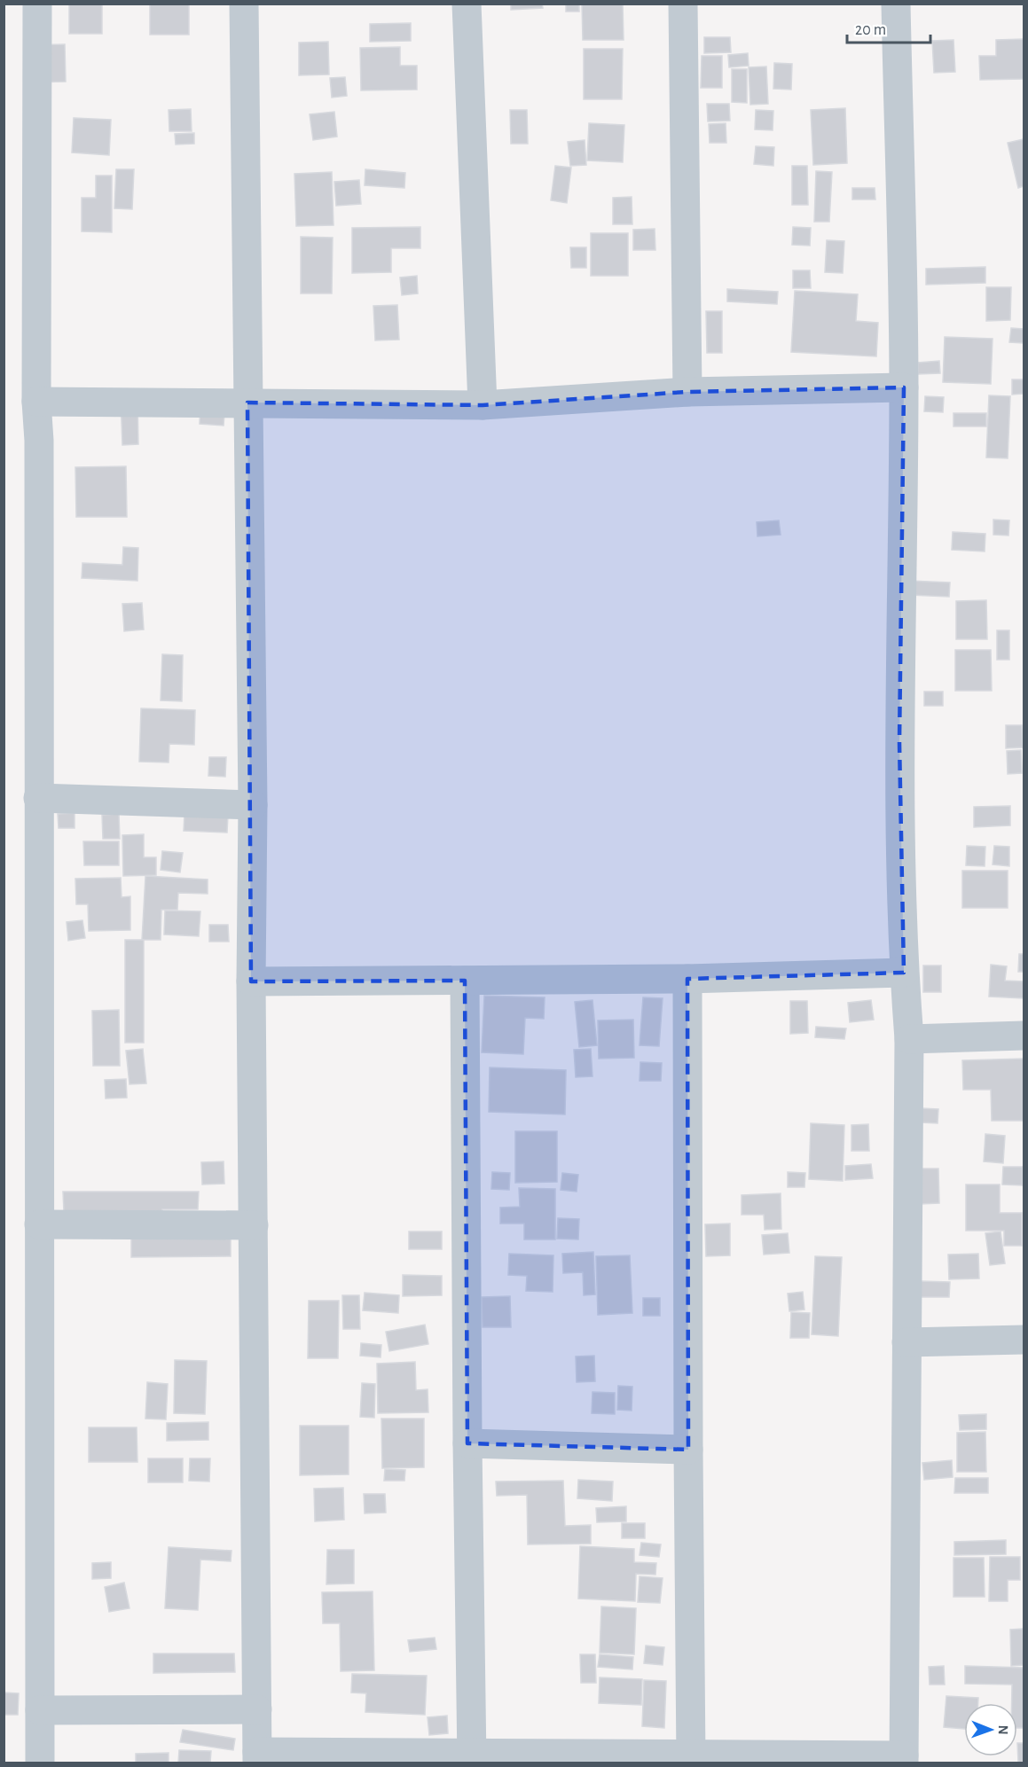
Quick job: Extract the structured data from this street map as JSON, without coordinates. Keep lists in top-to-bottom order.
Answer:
{
  "scale_bar": "20 m",
  "north": "right"
}
